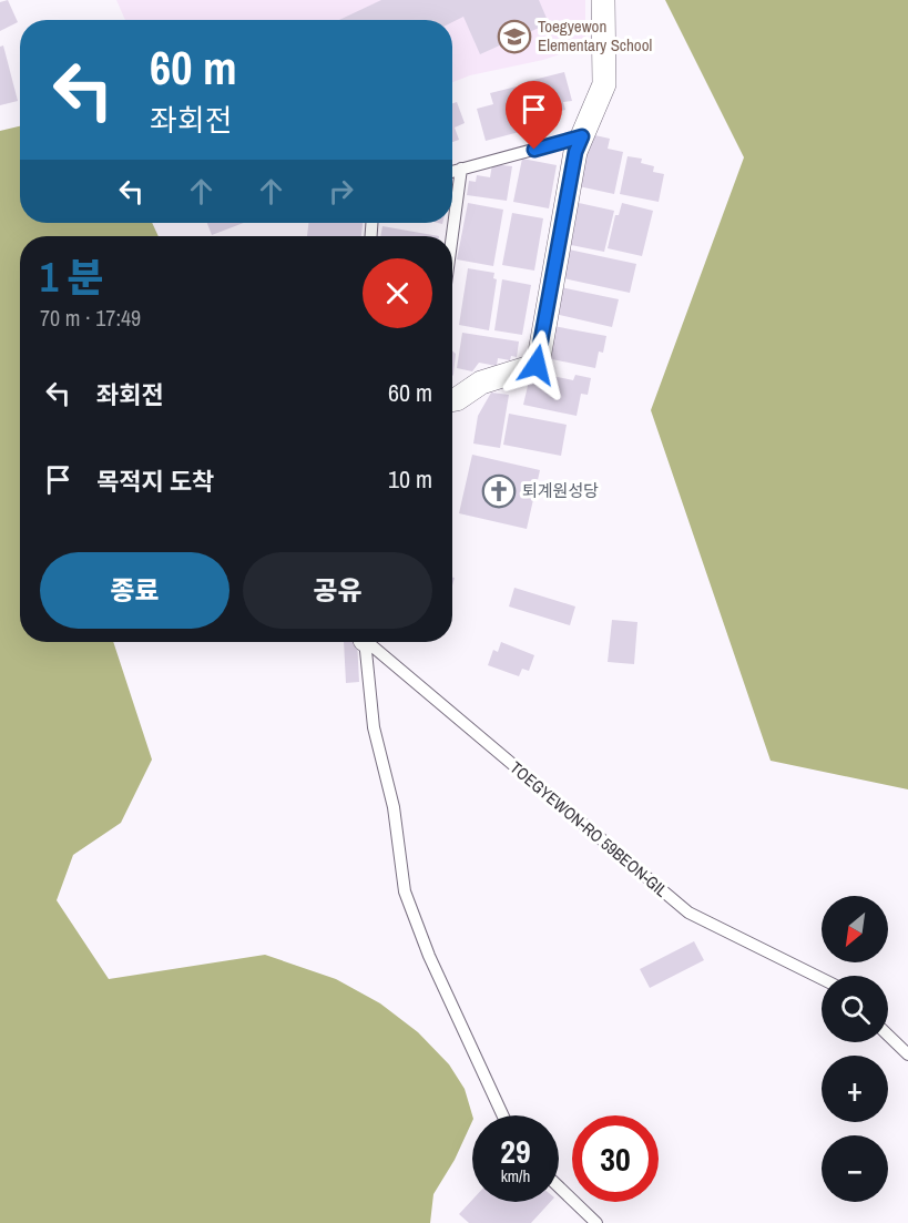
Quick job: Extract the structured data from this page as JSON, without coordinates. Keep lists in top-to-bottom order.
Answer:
{
  "streets": {
    "lane": ["TOEGYEWON-RO 59BEON-GIL"]
  },
  "places": {
    "school or university": ["Toegyewon Elementary School"],
    "church": ["퇴계원성당"]
  },
  "north": "bottom left",
  "page": {
    "turn": ["60 m", "좌회전"],
    "heading": ["1 분", "70 m · 17:49"],
    "list": [
      {
        "name": "좌회전",
        "value": "60 m"
      },
      {
        "name": "목적지 도착",
        "value": "10 m"
      }
    ],
    "buttons": ["종료", "공유"],
    "map_buttons": ["+", "−"],
    "speed": "29 km/h",
    "limit": "30"
  }
}
